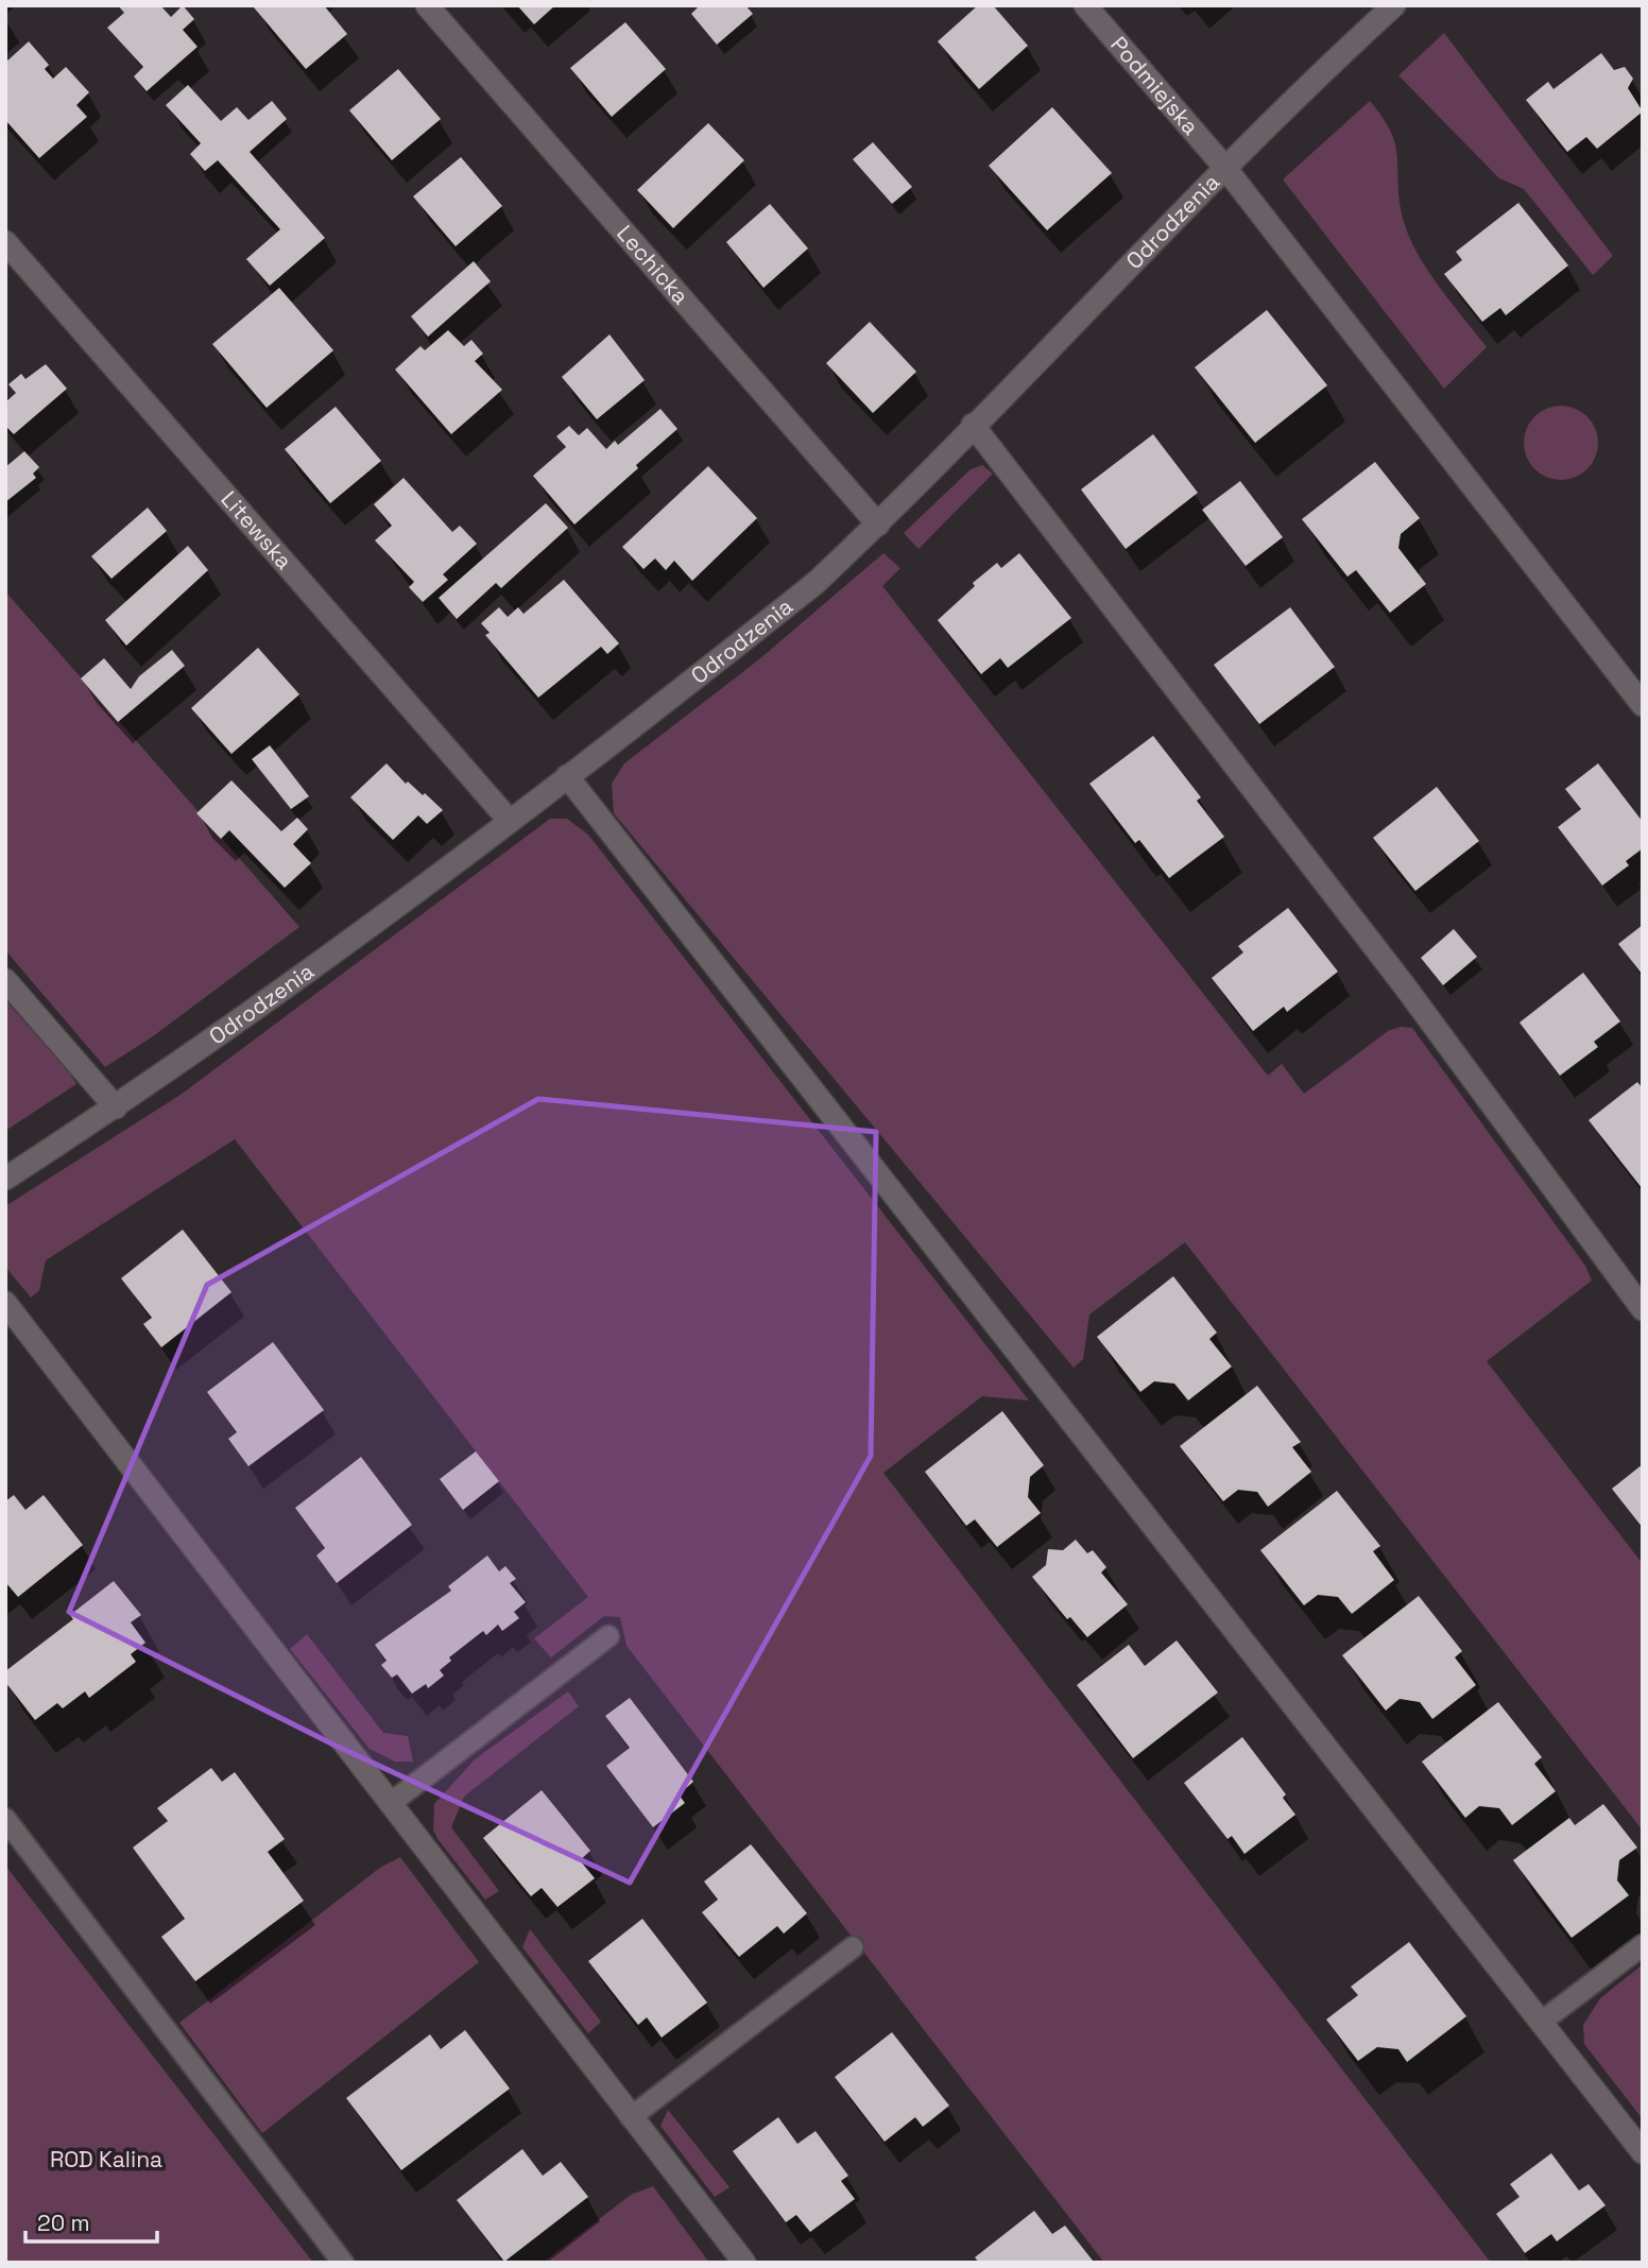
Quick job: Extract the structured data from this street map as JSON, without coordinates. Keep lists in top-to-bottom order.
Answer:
{
  "streets": {
    "street": [
      "Podmiejska",
      "Odrodzenia",
      "Lechicka",
      "Litewska"
    ]
  },
  "crossings": [
    ["Podmiejska", "Odrodzenia"],
    ["Odrodzenia", "Lechicka"],
    ["Odrodzenia", "Litewska"]
  ],
  "parks": ["ROD Kalina"],
  "scale_bar": "20 m"
}
